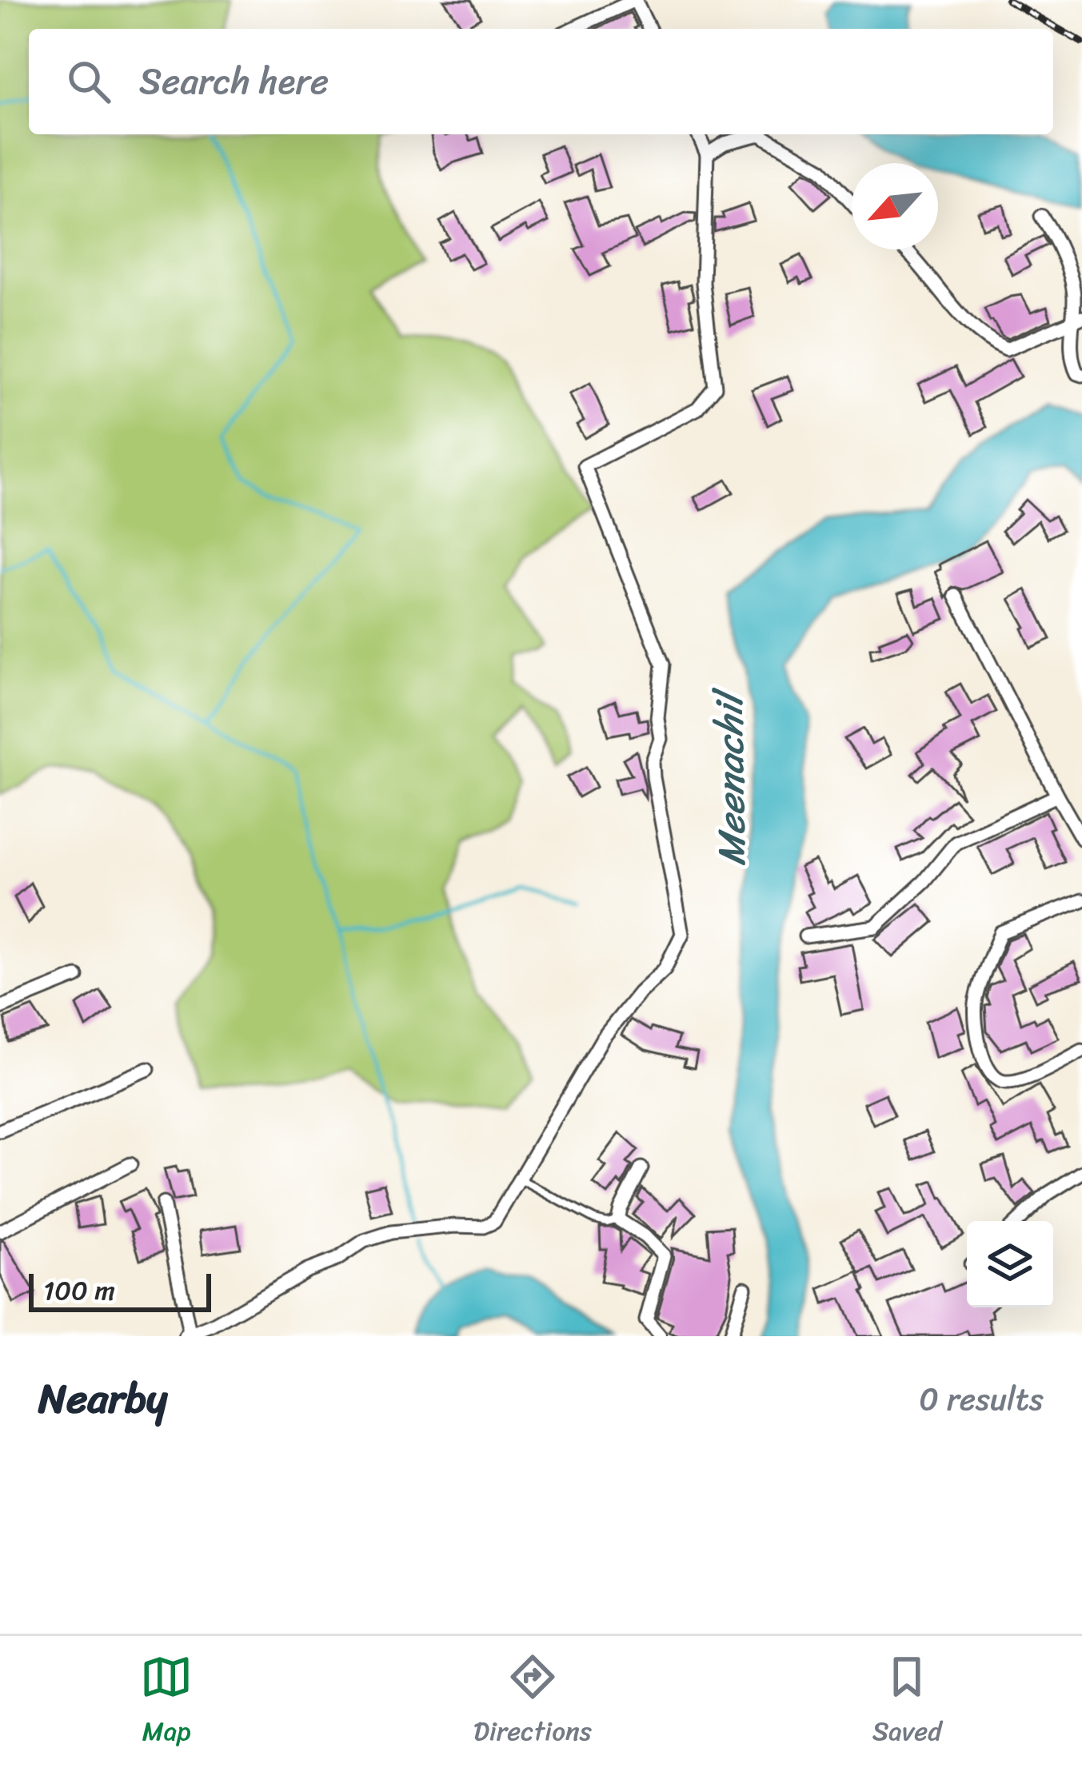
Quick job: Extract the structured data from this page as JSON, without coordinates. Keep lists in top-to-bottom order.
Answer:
{
  "water": ["Meenachil"],
  "scale_bar": "100 m",
  "north": "bottom left",
  "page": {
    "search": "Search here",
    "scale": "100 m",
    "heading": ["Nearby", "0 results"],
    "nav": ["Map", "Directions", "Saved"]
  }
}
